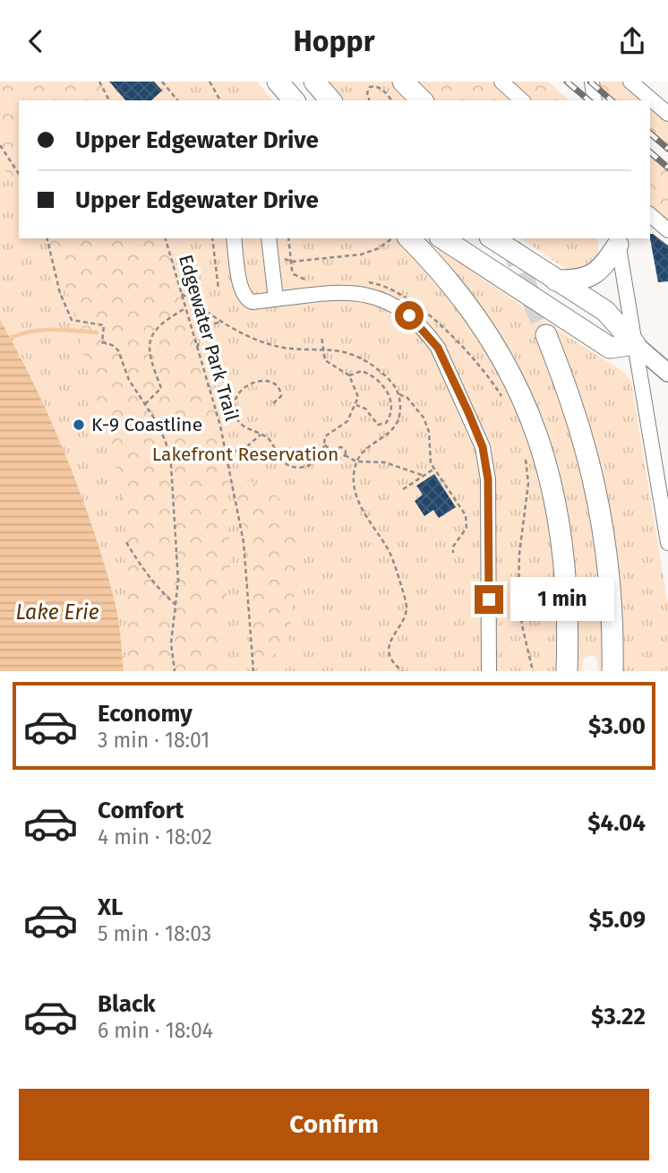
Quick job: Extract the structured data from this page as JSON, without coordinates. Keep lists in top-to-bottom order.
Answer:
{
  "streets": {
    "path": ["Edgewater Park Trail"]
  },
  "water": ["Lake Erie"],
  "parks": ["Lakefront Reservation"],
  "places": ["K-9 Coastline"],
  "page": {
    "header": "Hoppr",
    "banner": ["Upper Edgewater Drive", "Upper Edgewater Drive"],
    "bubble": "1 min",
    "list": [
      {
        "name": "Economy",
        "note": "3 min · 18:01",
        "value": "$3.00"
      },
      {
        "name": "Comfort",
        "note": "4 min · 18:02",
        "value": "$4.04"
      },
      {
        "name": "XL",
        "note": "5 min · 18:03",
        "value": "$5.09"
      },
      {
        "name": "Black",
        "note": "6 min · 18:04",
        "value": "$3.22"
      }
    ],
    "buttons": "Confirm"
  }
}
